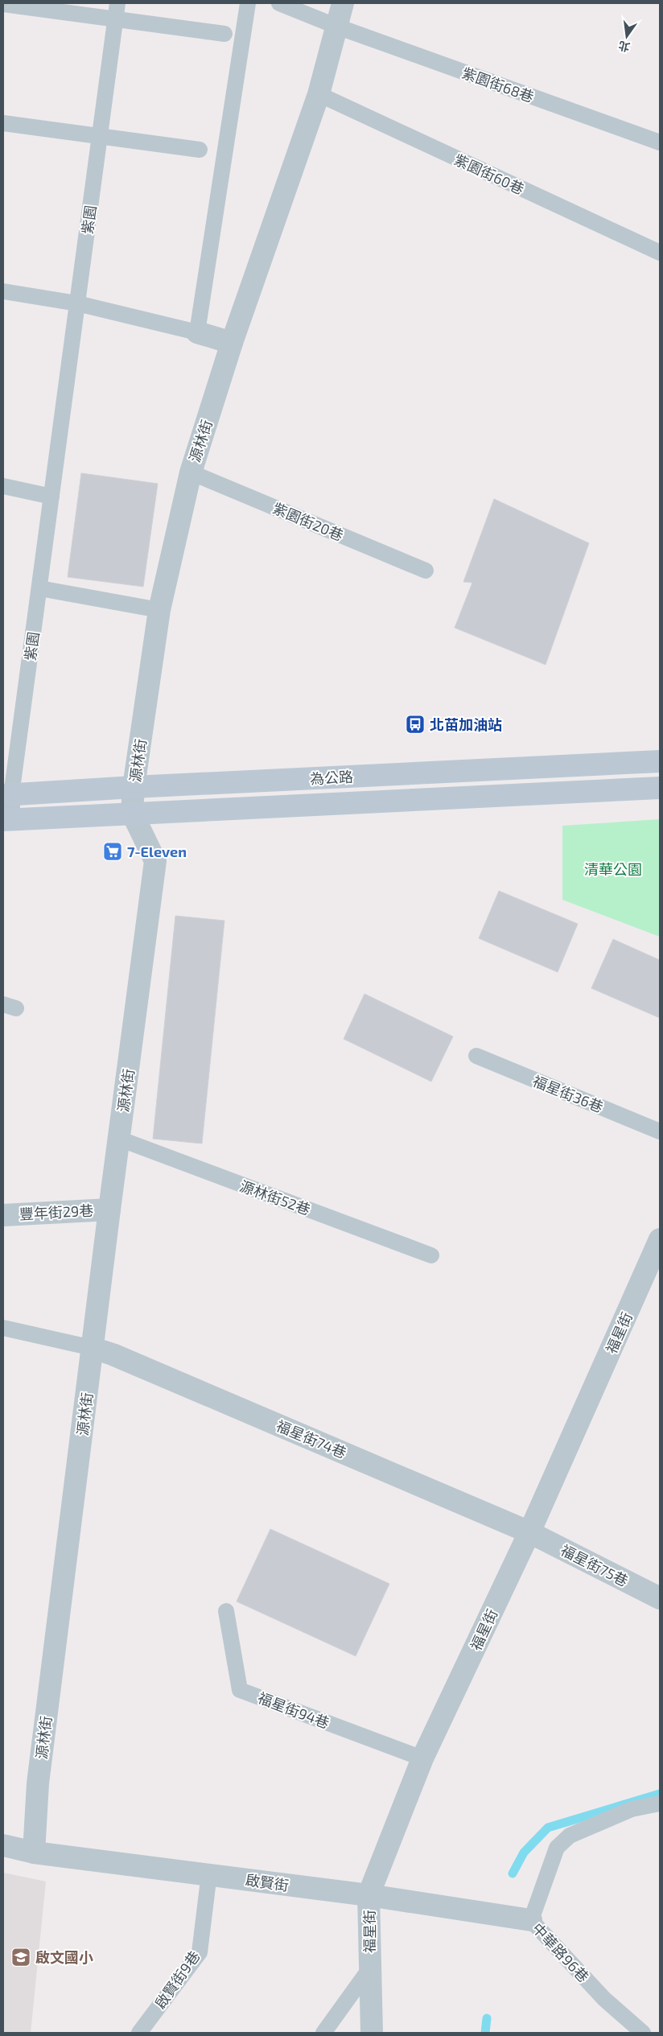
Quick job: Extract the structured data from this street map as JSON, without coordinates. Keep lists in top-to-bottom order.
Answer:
{
  "streets": {
    "street": [
      "源林街",
      "為公路",
      "豐年街29巷",
      "福星街",
      "福星街74巷",
      "福星街75巷",
      "啟賢街"
    ],
    "lane": [
      "紫園街68巷",
      "紫園街60巷",
      "紫園",
      "紫園街20巷",
      "福星街36巷",
      "源林街52巷",
      "福星街94巷",
      "中華路96巷",
      "啟賢街9巷"
    ]
  },
  "crossings": [
    ["紫園街68巷", "源林街"],
    ["紫園街60巷", "源林街"],
    ["紫園", "為公路"],
    ["源林街", "紫園街20巷"],
    ["源林街", "為公路"],
    ["源林街", "源林街52巷"],
    ["源林街", "豐年街29巷"],
    ["源林街", "福星街74巷"],
    ["源林街", "啟賢街"],
    ["福星街", "福星街74巷"],
    ["福星街", "福星街75巷"],
    ["福星街", "福星街94巷"],
    ["福星街", "啟賢街"],
    ["福星街74巷", "福星街75巷"],
    ["啟賢街", "中華路96巷"],
    ["啟賢街", "啟賢街9巷"]
  ],
  "parks": ["清華公園"],
  "places": {
    "bus stop": ["北苗加油站"],
    "supermarket": ["7-Eleven"],
    "school or university": ["啟文國小"]
  },
  "north": "bottom"
}
